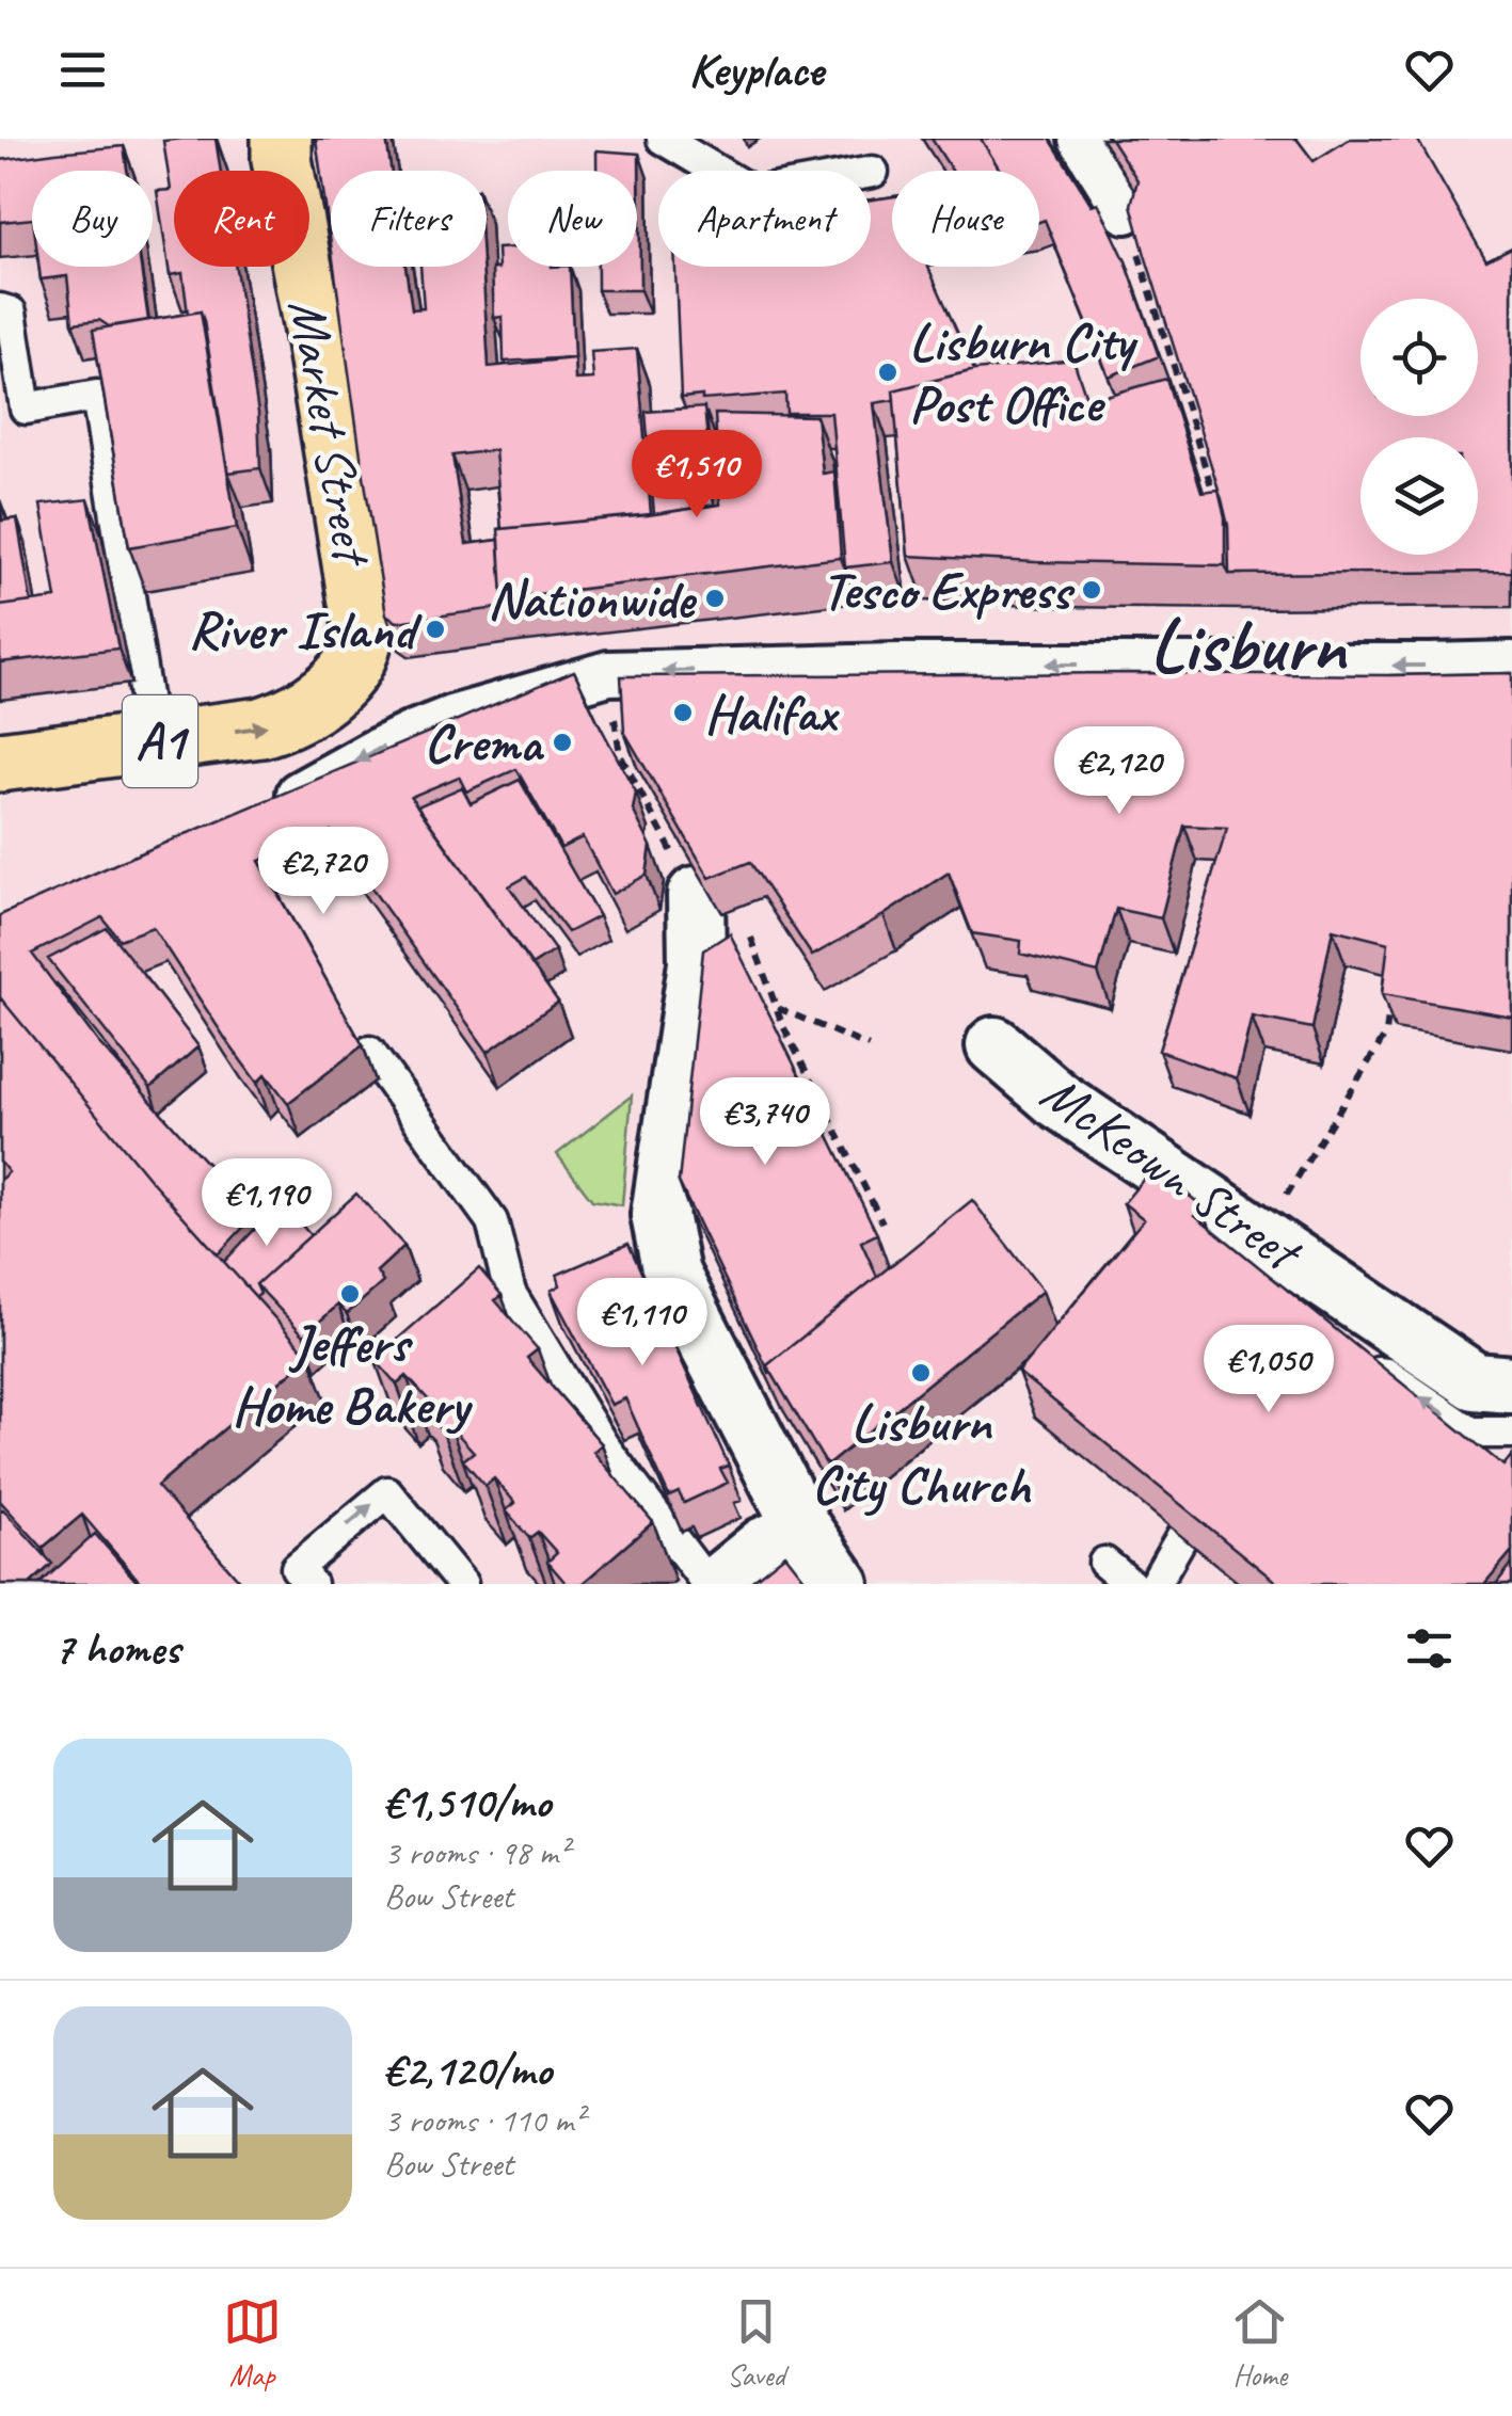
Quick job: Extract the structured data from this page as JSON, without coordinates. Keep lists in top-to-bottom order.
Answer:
{
  "streets": {
    "main road": ["Market Street", "A1"],
    "street": ["McKeown Street"]
  },
  "crossings": [
    ["Market Street", "A1"]
  ],
  "one_way": ["Market Street"],
  "districts": ["Lisburn"],
  "places": [
    "Lisburn City Post Office",
    "Tesco Express",
    "Nationwide",
    "River Island",
    "Halifax",
    "Crema",
    "Jeffers Home Bakery",
    "Lisburn City Church"
  ],
  "page": {
    "header": "Keyplace",
    "chip": [
      "Buy",
      "Rent",
      "Filters",
      "New",
      "Apartment",
      "House"
    ],
    "price": [
      "€1,510",
      "€2,120",
      "€2,720",
      "€3,740",
      "€1,190",
      "€1,110",
      "€1,050"
    ],
    "heading": "7 homes",
    "list": [
      {
        "name": "€1,510/mo",
        "note": "3 rooms · 98 m² · Bow Street"
      },
      {
        "name": "€2,120/mo",
        "note": "3 rooms · 110 m² · Bow Street"
      }
    ],
    "tabs": ["Map", "Saved", "Home"]
  }
}
